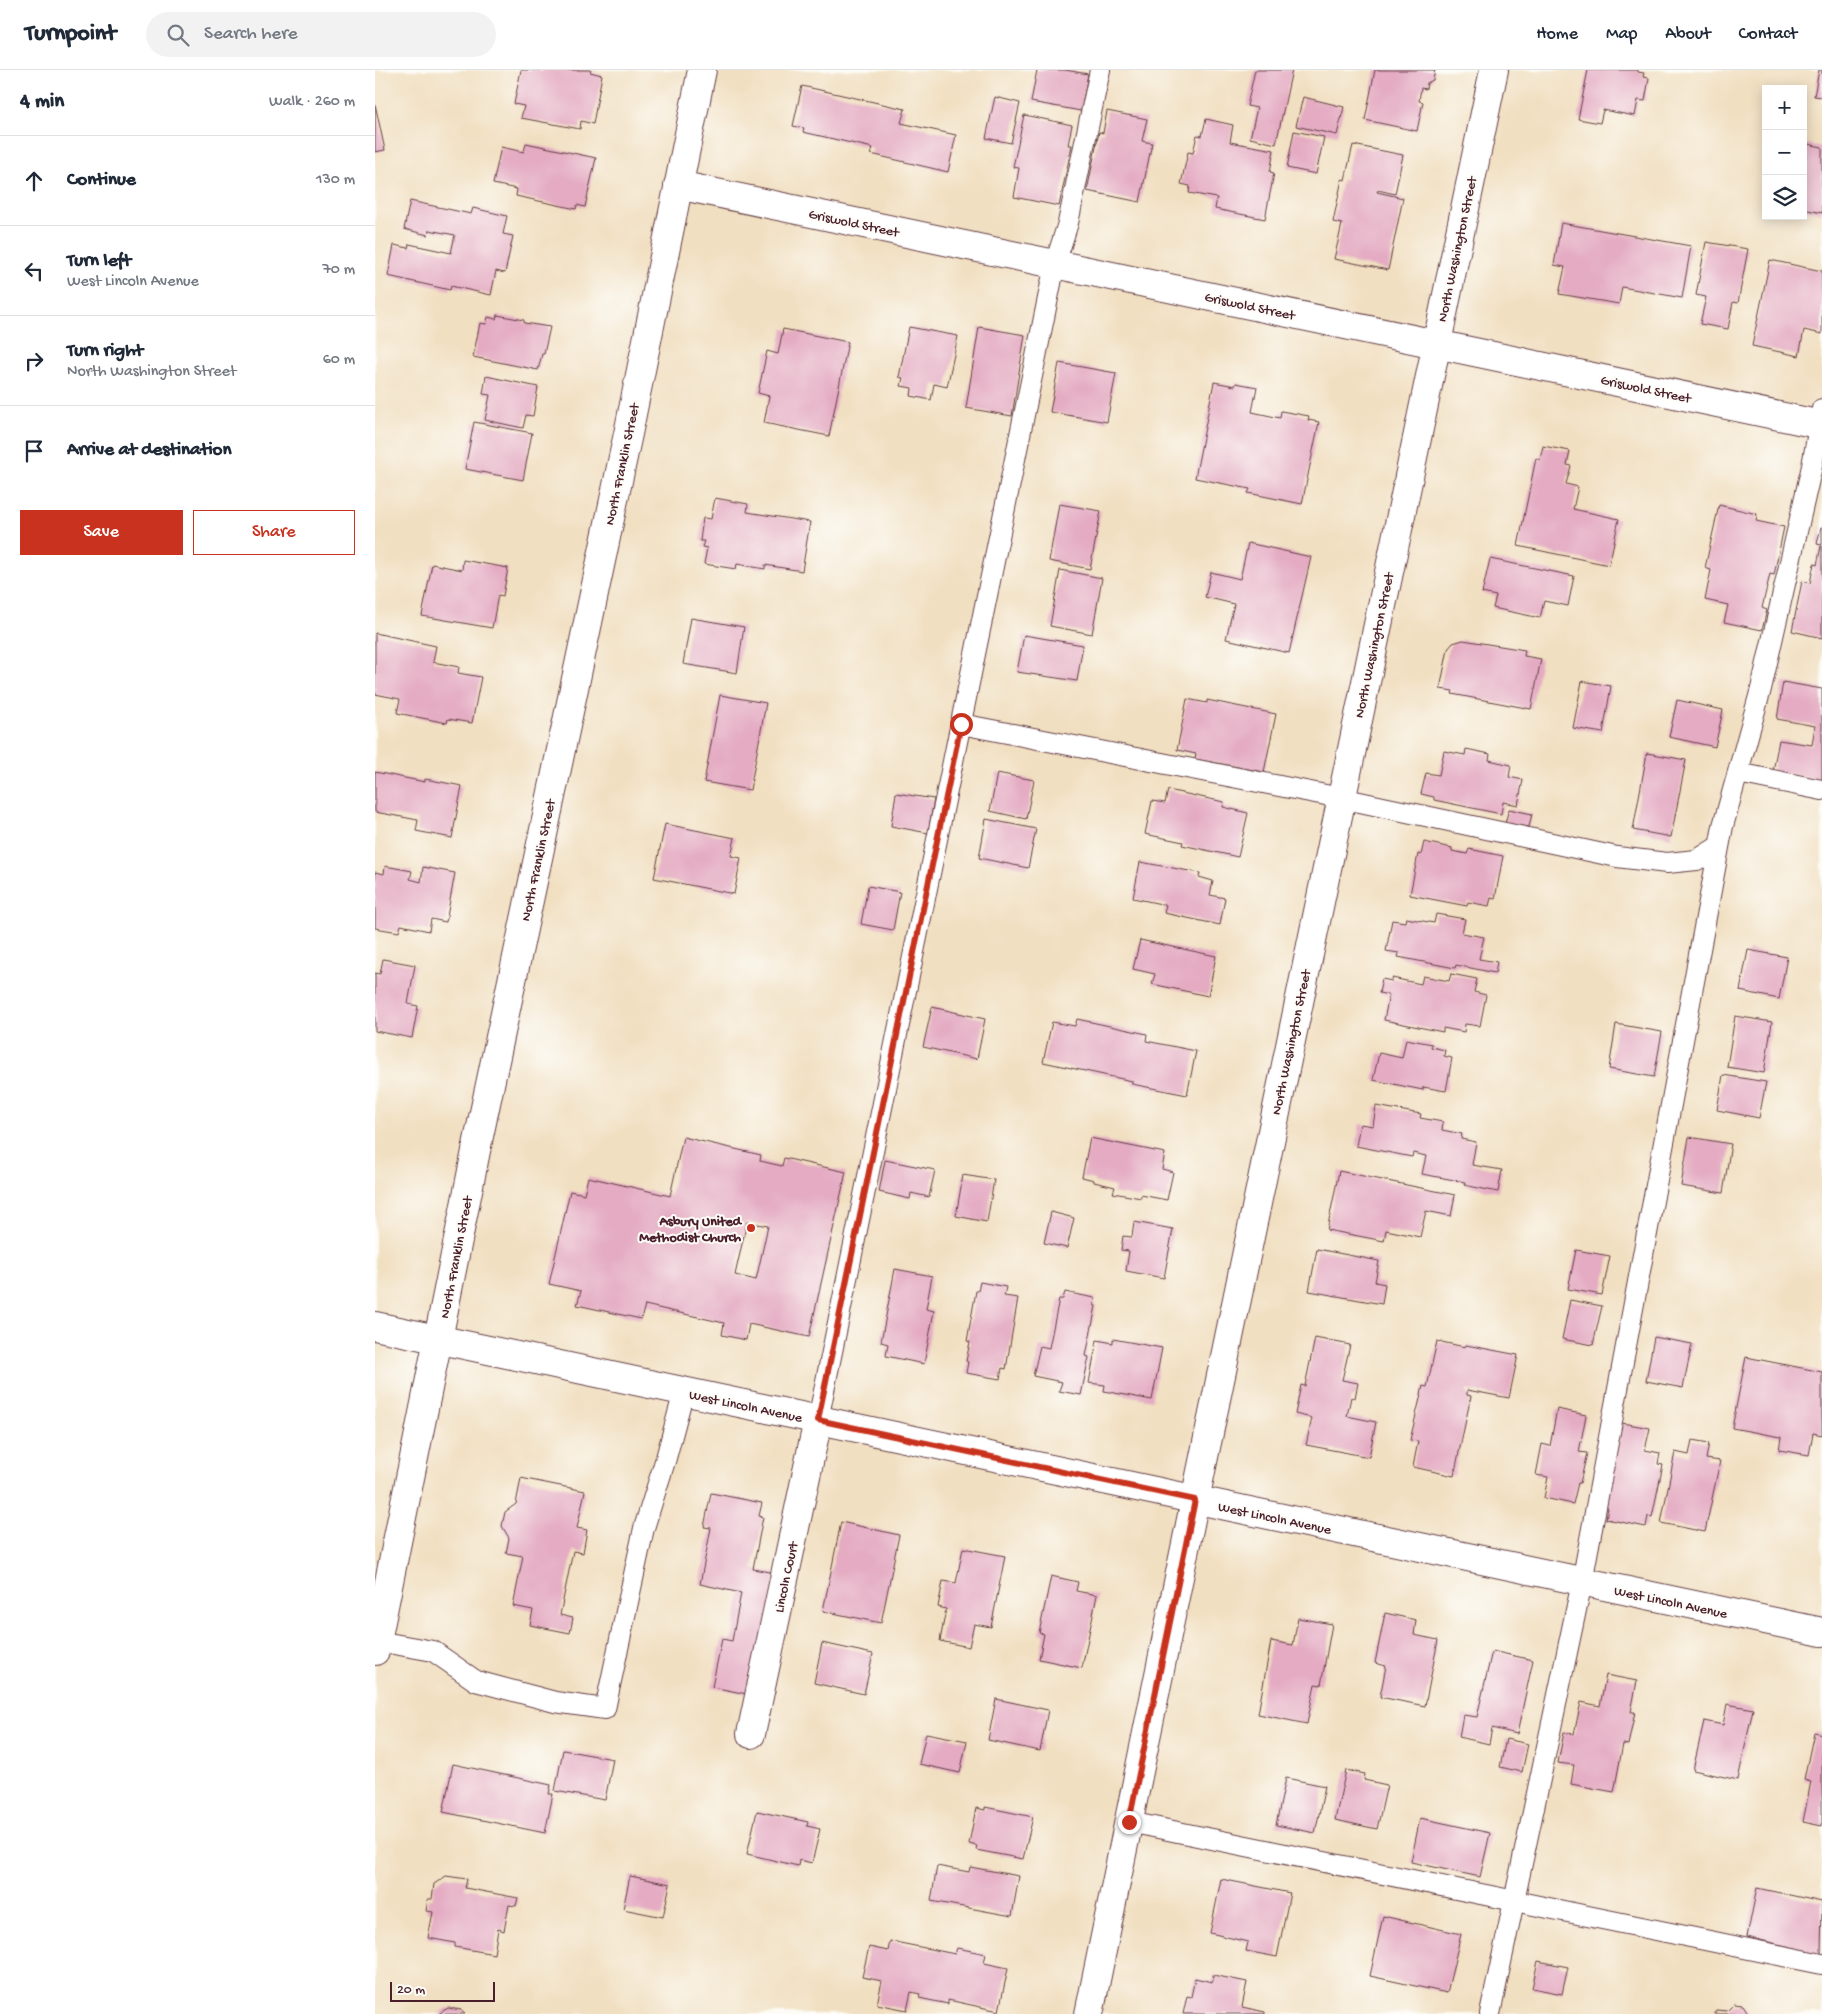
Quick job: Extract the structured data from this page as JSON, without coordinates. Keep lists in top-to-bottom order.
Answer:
{
  "streets": {
    "street": [
      "Griswold Street",
      "North Washington Street",
      "North Franklin Street",
      "West Lincoln Avenue",
      "Lincoln Court"
    ]
  },
  "crossings": [
    ["Griswold Street", "North Washington Street"],
    ["Griswold Street", "North Franklin Street"],
    ["North Washington Street", "West Lincoln Avenue"],
    ["North Franklin Street", "West Lincoln Avenue"],
    ["West Lincoln Avenue", "Lincoln Court"]
  ],
  "places": ["Asbury United Methodist Church"],
  "scale_bar": "20 m",
  "page": {
    "header": "Turnpoint",
    "search": "Search here",
    "nav": [
      "Home",
      "Map",
      "About",
      "Contact"
    ],
    "heading": ["4 min", "Walk · 260 m"],
    "map_buttons": ["+", "−"],
    "list": [
      ["Continue", "130 m"],
      ["Turn left", "West Lincoln Avenue", "70 m"],
      ["Turn right", "North Washington Street", "60 m"],
      "Arrive at destination"
    ],
    "buttons": ["Save", "Share"],
    "scale": "20 m"
  }
}
